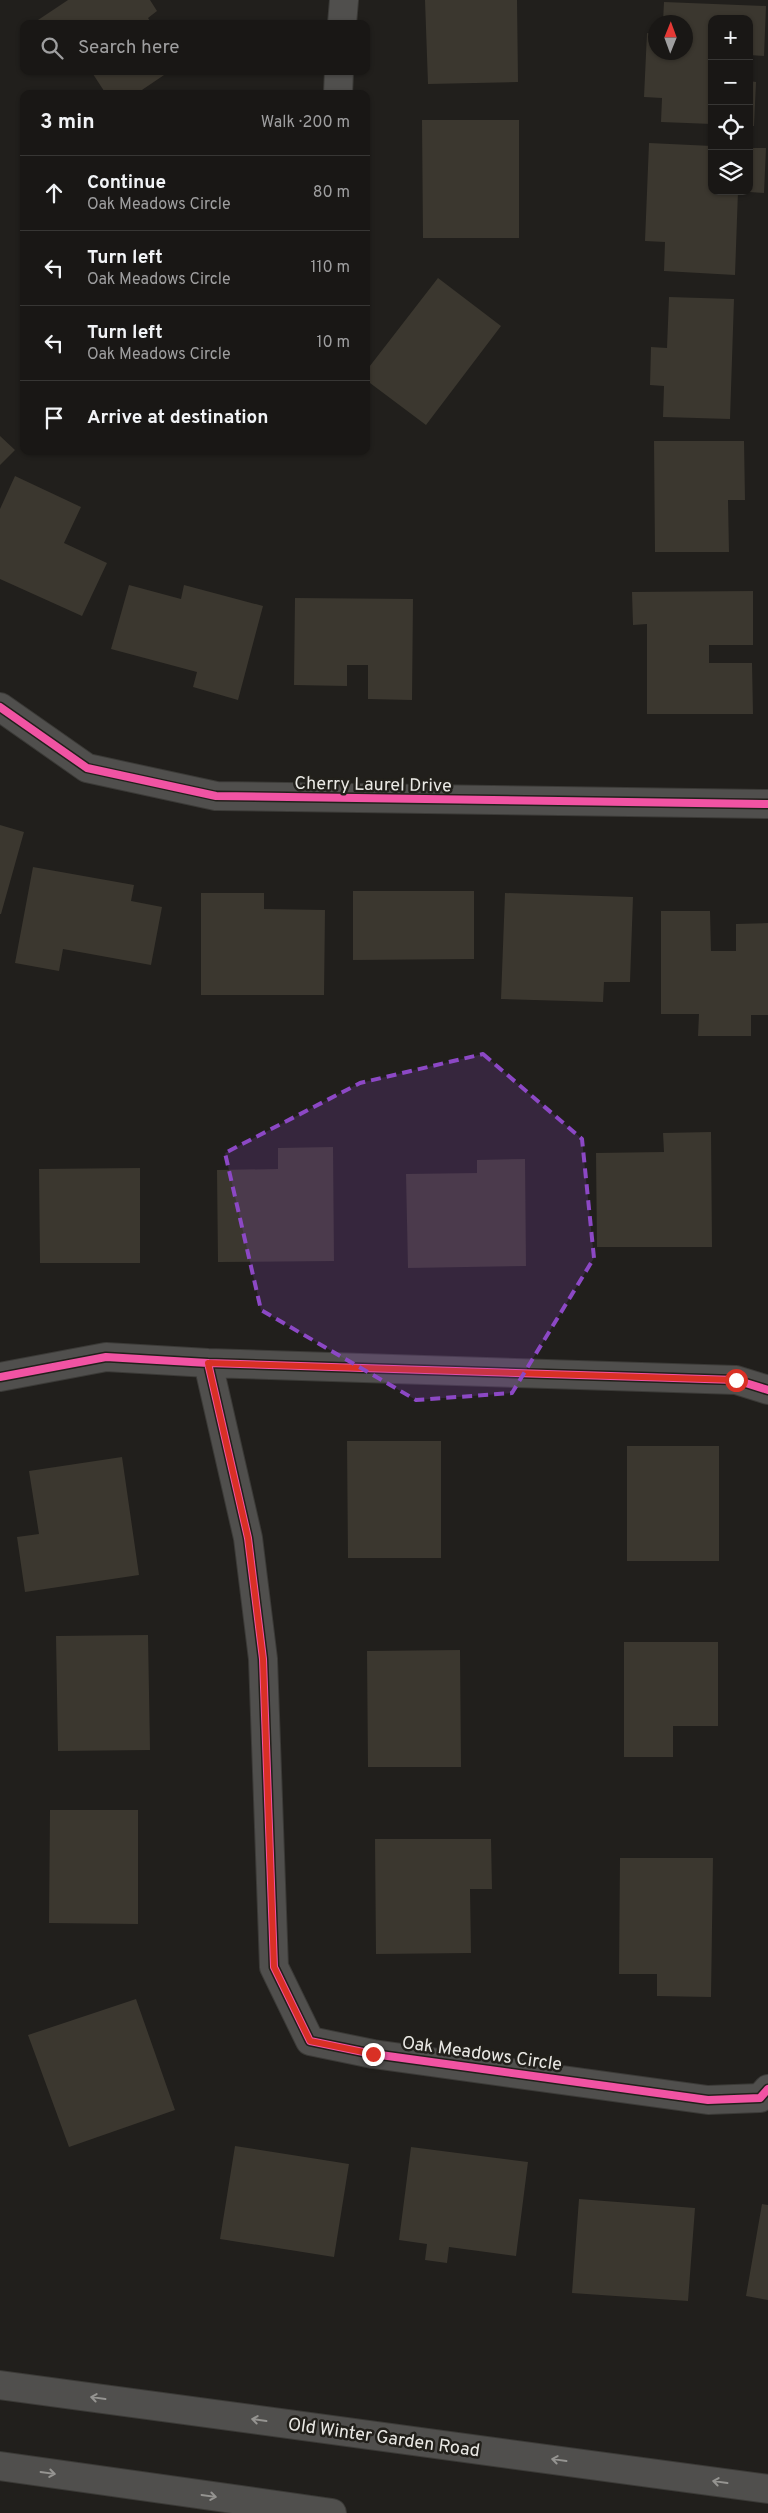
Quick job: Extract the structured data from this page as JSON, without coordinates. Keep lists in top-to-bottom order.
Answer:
{
  "streets": {
    "street": ["Cherry Laurel Drive", "Oak Meadows Circle", "Old Winter Garden Road"]
  },
  "north": "top",
  "page": {
    "map_buttons": ["+", "−"],
    "search": "Search here",
    "heading": ["3 min", "Walk · 200 m"],
    "list": [
      ["Continue", "Oak Meadows Circle", "80 m"],
      ["Turn left", "Oak Meadows Circle", "110 m"],
      ["Turn left", "Oak Meadows Circle", "10 m"],
      "Arrive at destination"
    ]
  }
}
